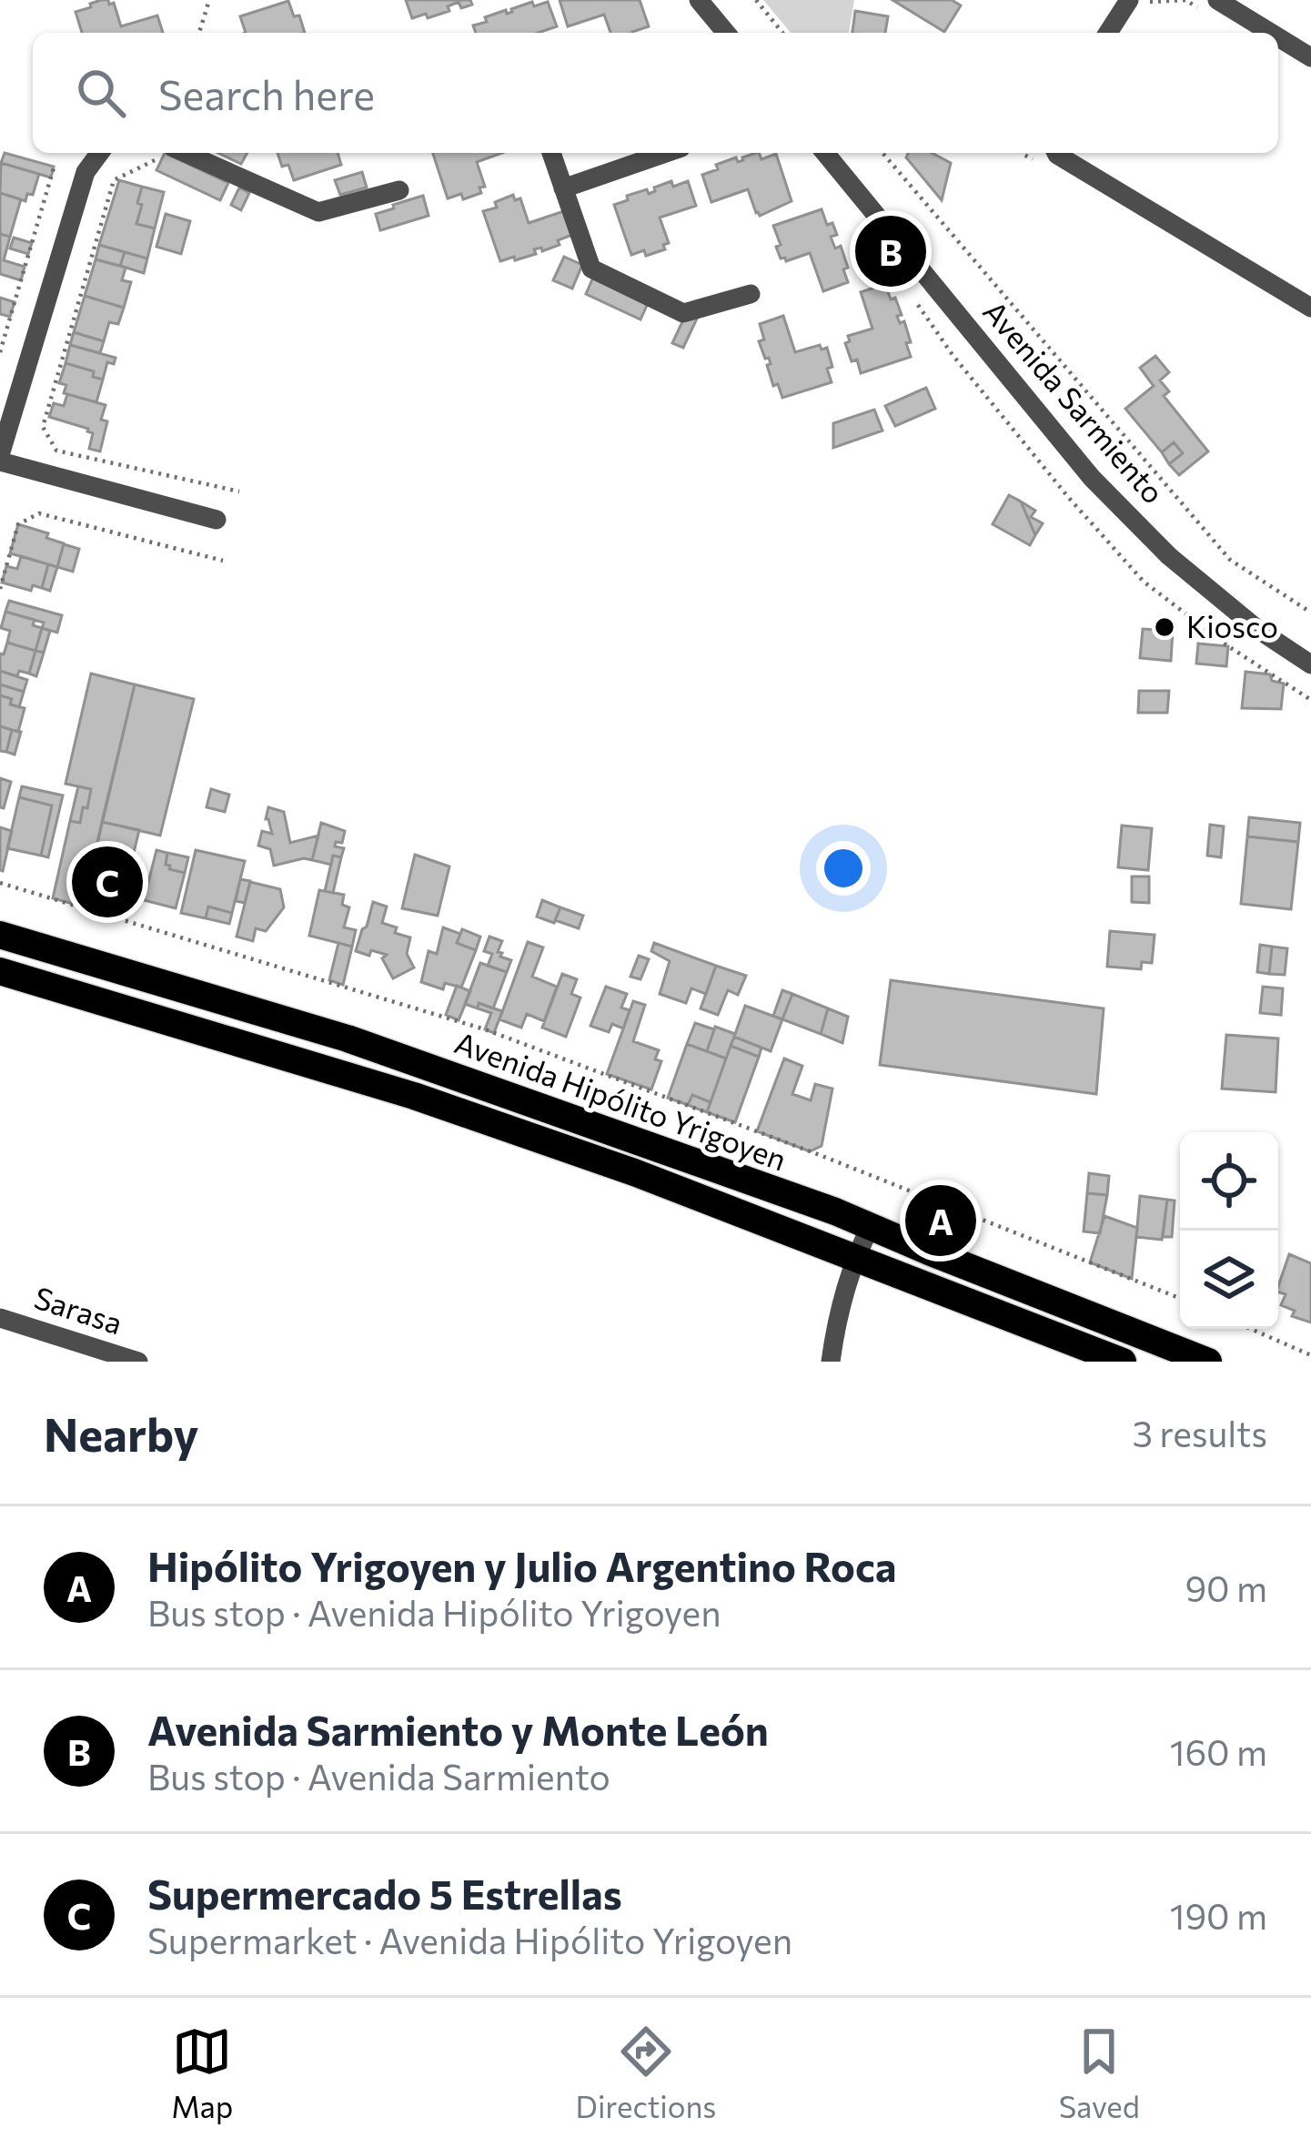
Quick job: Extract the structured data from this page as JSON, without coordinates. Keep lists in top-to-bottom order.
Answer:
{
  "streets": {
    "main road": ["Avenida Hipólito Yrigoyen"],
    "street": ["Avenida Sarmiento", "Sarasa"]
  },
  "places": ["Kiosco"],
  "page": {
    "search": "Search here",
    "pins": ["B", "C", "A"],
    "heading": ["Nearby", "3 results"],
    "list": [
      {
        "mark": "A",
        "name": "Hipólito Yrigoyen y Julio Argentino Roca",
        "note": "Bus stop · Avenida Hipólito Yrigoyen",
        "value": "90 m"
      },
      {
        "mark": "B",
        "name": "Avenida Sarmiento y Monte León",
        "note": "Bus stop · Avenida Sarmiento",
        "value": "160 m"
      },
      {
        "mark": "C",
        "name": "Supermercado 5 Estrellas",
        "note": "Supermarket · Avenida Hipólito Yrigoyen",
        "value": "190 m"
      }
    ],
    "nav": ["Map", "Directions", "Saved"]
  }
}
